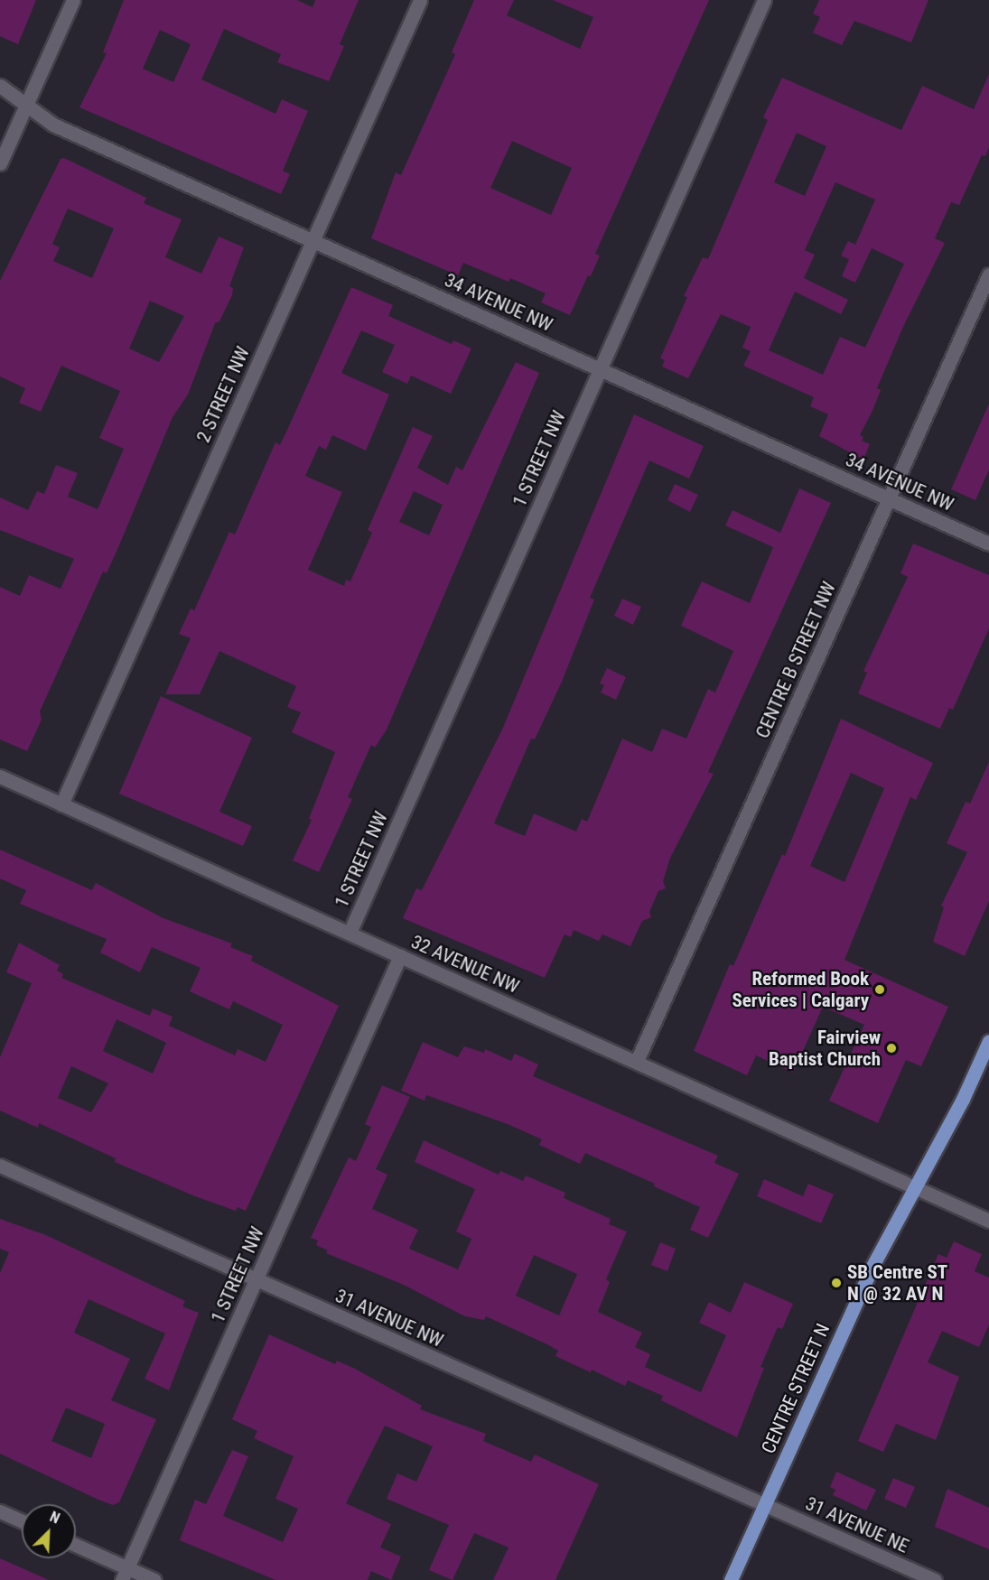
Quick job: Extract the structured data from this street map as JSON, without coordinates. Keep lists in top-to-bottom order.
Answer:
{
  "streets": {
    "main road": ["CENTRE STREET N"],
    "street": [
      "34 AVENUE NW",
      "2 STREET NW",
      "1 STREET NW",
      "CENTRE B STREET NW",
      "32 AVENUE NW",
      "31 AVENUE NW",
      "31 AVENUE NE"
    ]
  },
  "crossings": [
    ["34 AVENUE NW", "2 STREET NW"],
    ["34 AVENUE NW", "1 STREET NW"],
    ["34 AVENUE NW", "CENTRE B STREET NW"],
    ["2 STREET NW", "32 AVENUE NW"],
    ["1 STREET NW", "32 AVENUE NW"],
    ["1 STREET NW", "31 AVENUE NW"],
    ["CENTRE B STREET NW", "32 AVENUE NW"],
    ["32 AVENUE NW", "CENTRE STREET N"],
    ["31 AVENUE NW", "CENTRE STREET N"],
    ["31 AVENUE NW", "31 AVENUE NE"],
    ["CENTRE STREET N", "31 AVENUE NE"]
  ],
  "places": ["Reformed Book Services | Calgary", "Fairview Baptist Church", "SB Centre ST N @ 32 AV N"],
  "north": "top right"
}
